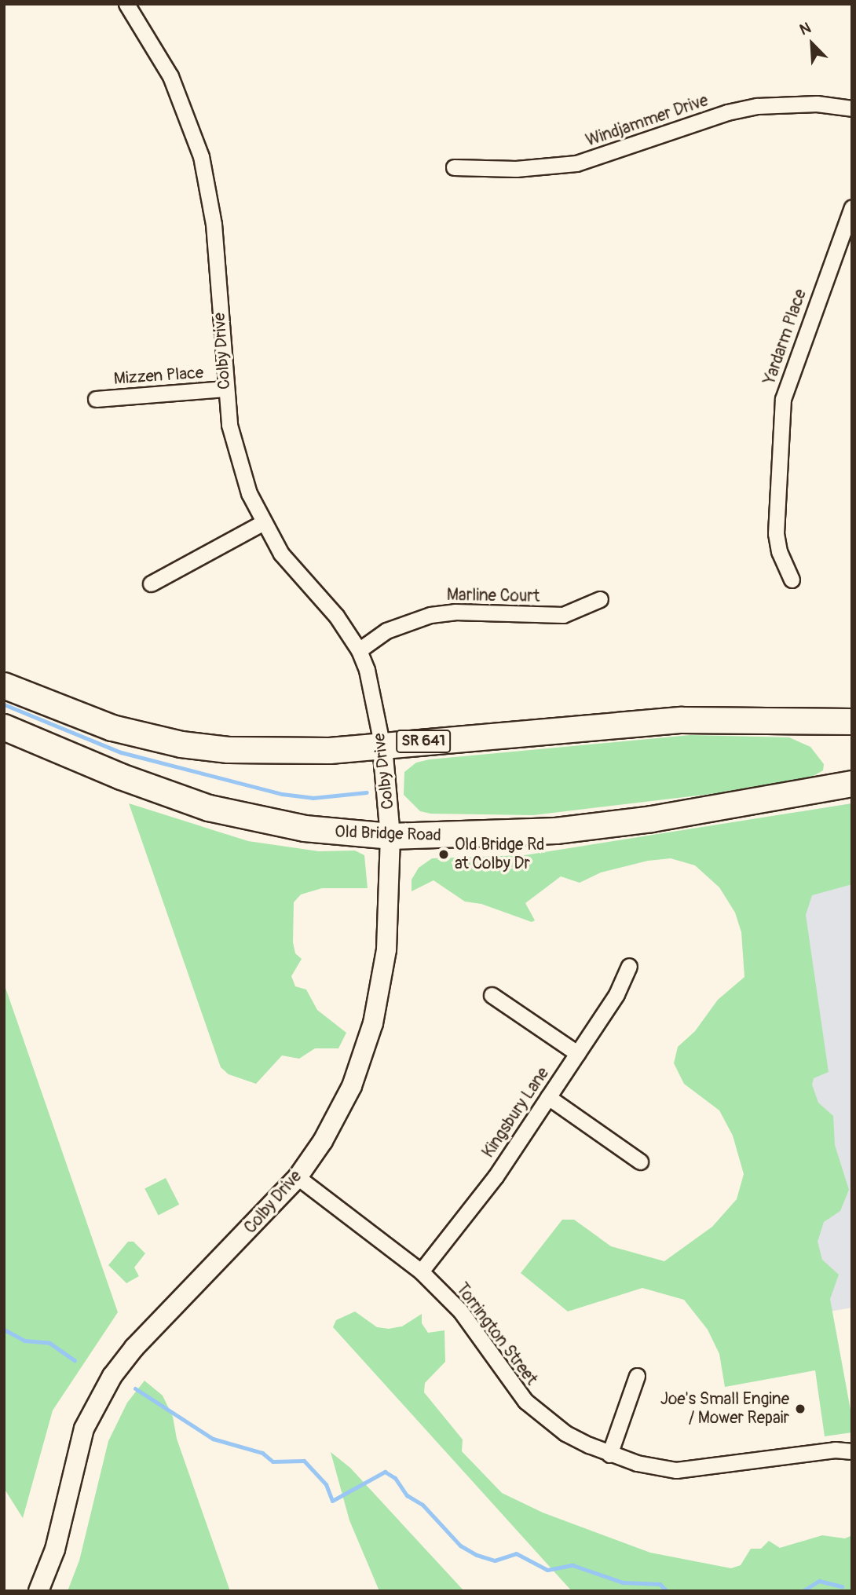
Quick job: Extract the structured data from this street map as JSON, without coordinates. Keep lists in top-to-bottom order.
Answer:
{
  "streets": {
    "main road": ["SR 641", "Old Bridge Road"],
    "street": [
      "Windjammer Drive",
      "Yardarm Place",
      "Colby Drive",
      "Mizzen Place",
      "Marline Court",
      "Kingsbury Lane",
      "Torrington Street"
    ]
  },
  "crossings": [
    ["Colby Drive", "Mizzen Place"],
    ["Colby Drive", "Marline Court"],
    ["Colby Drive", "SR 641"],
    ["Colby Drive", "Old Bridge Road"],
    ["Colby Drive", "Torrington Street"],
    ["Kingsbury Lane", "Torrington Street"]
  ],
  "places": ["Old Bridge Rd at Colby Dr", "Joe's Small Engine / Mower Repair"],
  "north": "top left"
}
